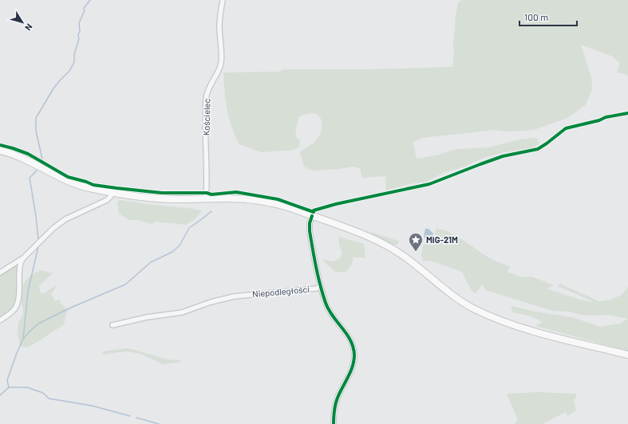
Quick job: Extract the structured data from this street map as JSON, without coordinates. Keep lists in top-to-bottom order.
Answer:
{
  "streets": {
    "street": ["Kościelec", "Niepodległości"]
  },
  "places": {
    "place": ["MiG-21M"]
  },
  "scale_bar": "100 m",
  "north": "bottom right"
}
